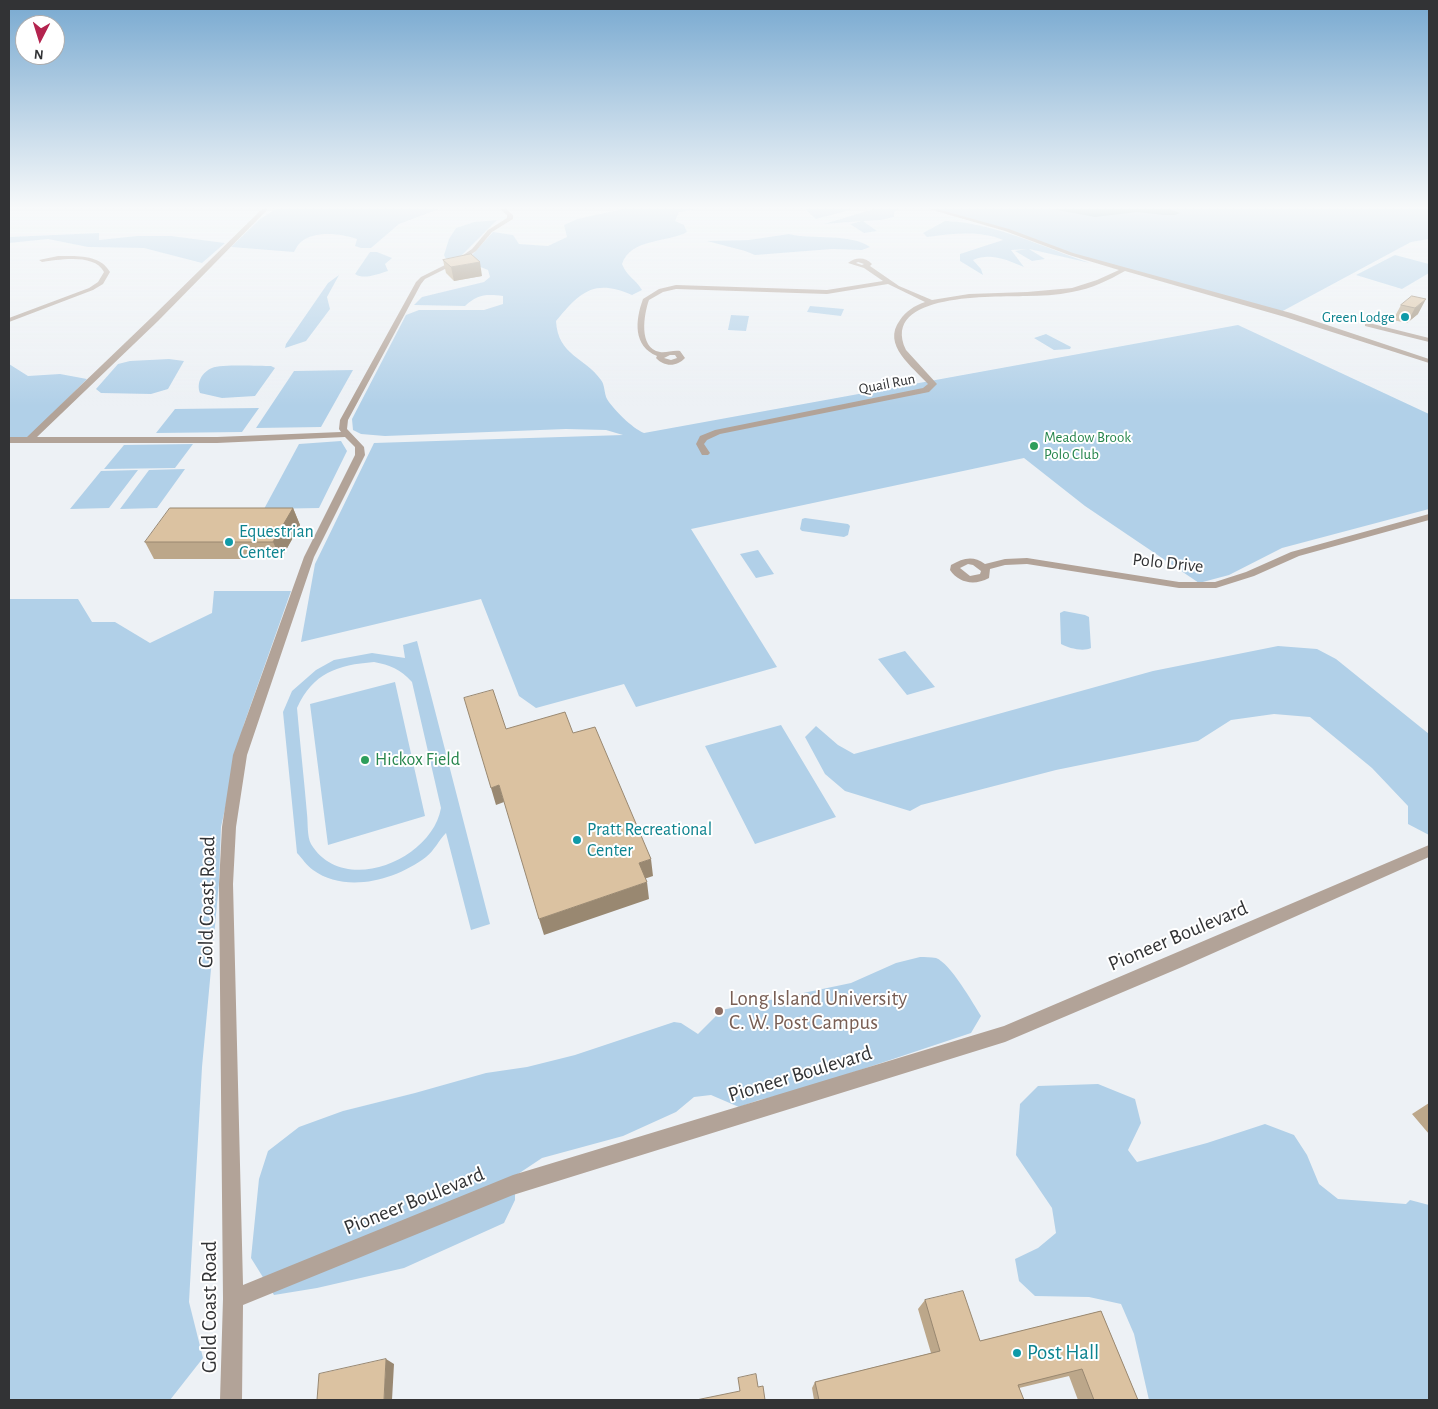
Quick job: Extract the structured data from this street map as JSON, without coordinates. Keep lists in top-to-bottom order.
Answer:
{
  "streets": {
    "street": [
      "Quail Run",
      "Polo Drive",
      "Gold Coast Road",
      "Pioneer Boulevard"
    ]
  },
  "crossings": [
    ["Gold Coast Road", "Pioneer Boulevard"]
  ],
  "places": [
    "Green Lodge",
    "Meadow Brook Polo Club",
    "Equestrian Center",
    "Hickox Field",
    "Pratt Recreational Center",
    "Long Island University C. W. Post Campus",
    "Post Hall"
  ],
  "north": "bottom"
}
